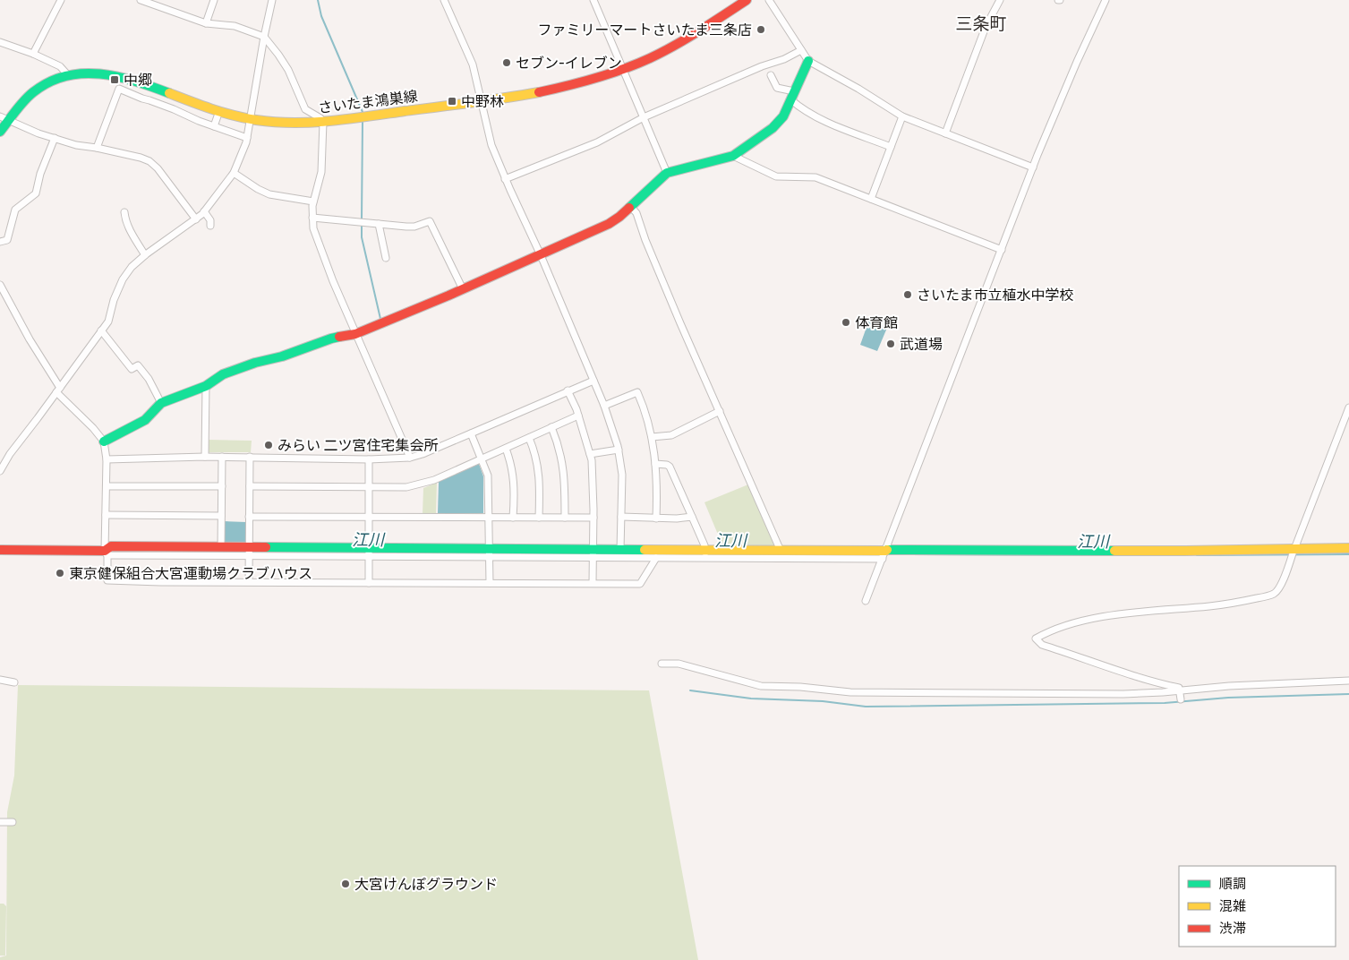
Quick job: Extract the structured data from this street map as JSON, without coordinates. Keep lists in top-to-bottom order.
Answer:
{
  "streets": {
    "street": ["さいたま鴻巣線"]
  },
  "districts": ["三条町"],
  "water": ["江川"],
  "places": {
    "other": [
      "ファミリーマートさいたま三条店",
      "セブン-イレブン",
      "さいたま市立植水中学校",
      "体育館",
      "武道場",
      "みらい 二ツ宮住宅集会所",
      "東京健保組合大宮運動場クラブハウス",
      "大宮けんぽグラウンド"
    ],
    "transit": ["中郷", "中野林"]
  },
  "legend": ["順調", "混雑", "渋滞"]
}
